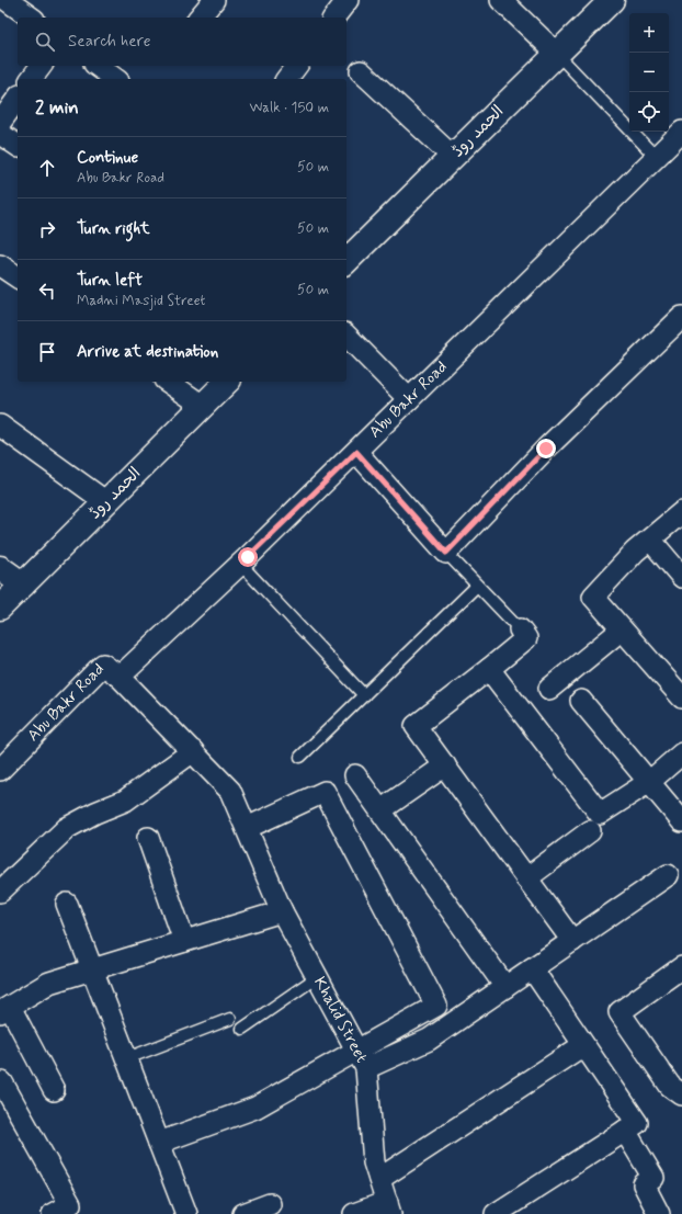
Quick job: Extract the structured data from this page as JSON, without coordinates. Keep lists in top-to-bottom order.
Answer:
{
  "streets": {
    "street": ["الحمد روڈ", "Abu Bakr Road", "Khalid Street"]
  },
  "page": {
    "map_buttons": ["+", "−"],
    "search": "Search here",
    "heading": ["2 min", "Walk · 150 m"],
    "list": [
      ["Continue", "Abu Bakr Road", "50 m"],
      ["Turn right", "50 m"],
      ["Turn left", "Madni Masjid Street", "50 m"],
      "Arrive at destination"
    ]
  }
}
